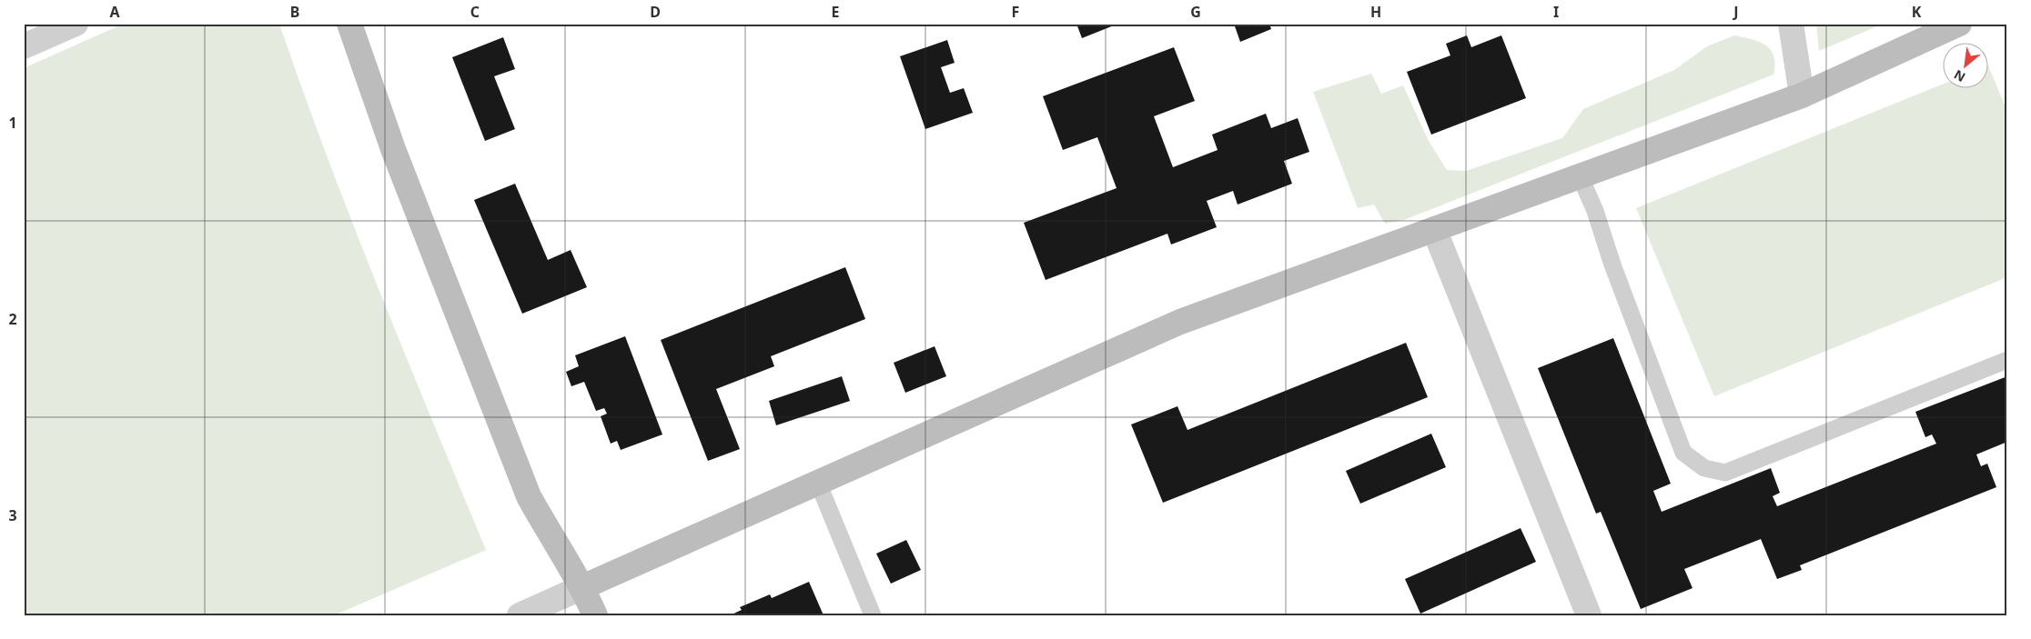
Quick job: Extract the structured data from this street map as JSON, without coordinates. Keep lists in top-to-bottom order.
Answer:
{
  "north": "bottom left",
  "grid": {
    "columns": [
      "A",
      "B",
      "C",
      "D",
      "E",
      "F",
      "G",
      "H",
      "I",
      "J",
      "K"
    ],
    "rows": ["1", "2", "3"]
  }
}
